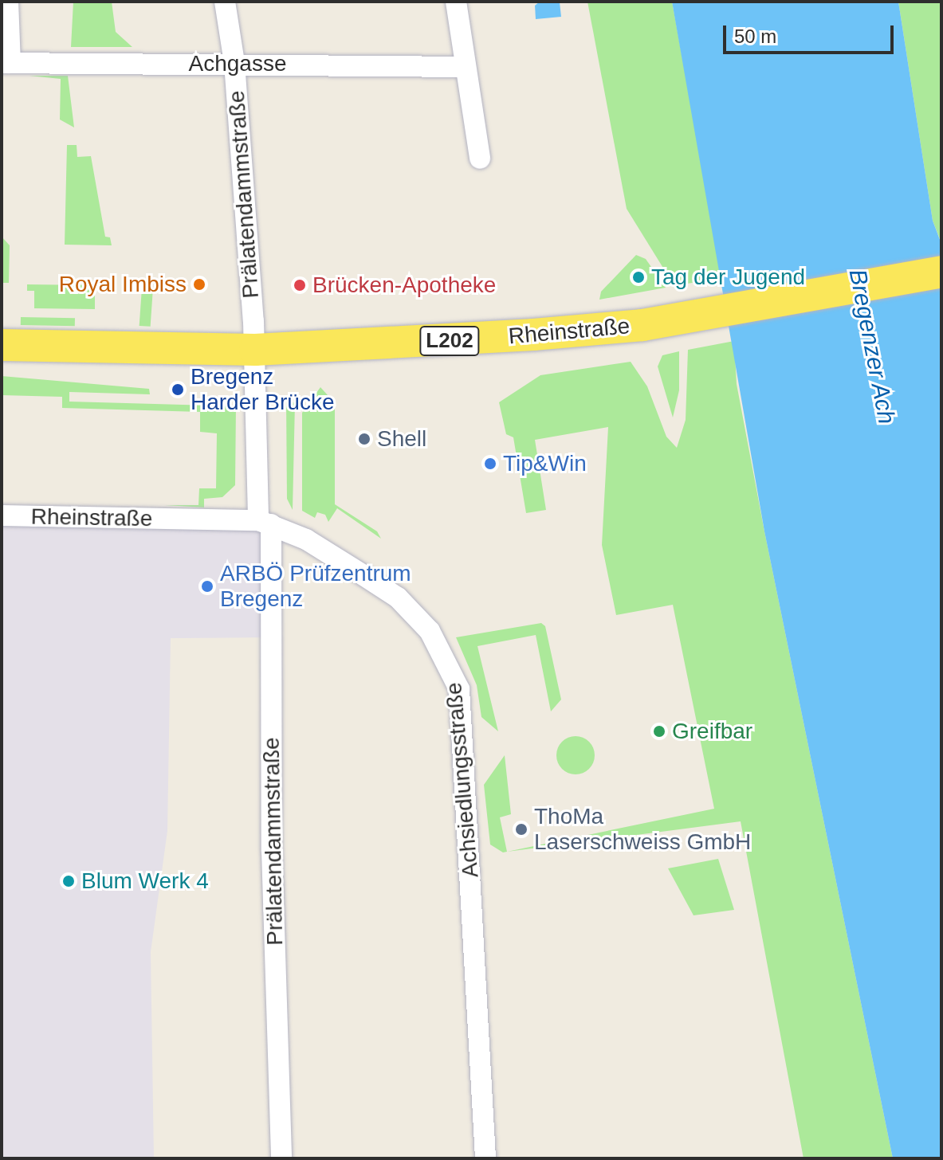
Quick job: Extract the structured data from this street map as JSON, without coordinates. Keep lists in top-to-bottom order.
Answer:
{
  "streets": {
    "main road": ["Rheinstraße", "L202"],
    "street": ["Achgasse", "Prälatendammstraße", "Achsiedlungsstraße"]
  },
  "crossings": [
    ["Achgasse", "Prälatendammstraße"],
    ["Prälatendammstraße", "Rheinstraße"],
    ["Prälatendammstraße", "Achsiedlungsstraße"],
    ["Rheinstraße", "Achsiedlungsstraße"]
  ],
  "water": ["Bregenzer Ach"],
  "places": [
    "Tag der Jugend",
    "Royal Imbiss",
    "Brücken-Apotheke",
    "Bregenz Harder Brücke",
    "Shell",
    "Tip&Win",
    "ARBÖ Prüfzentrum Bregenz",
    "Greifbar",
    "ThoMa Laserschweiss GmbH",
    "Blum Werk 4"
  ],
  "scale_bar": "50 m"
}
